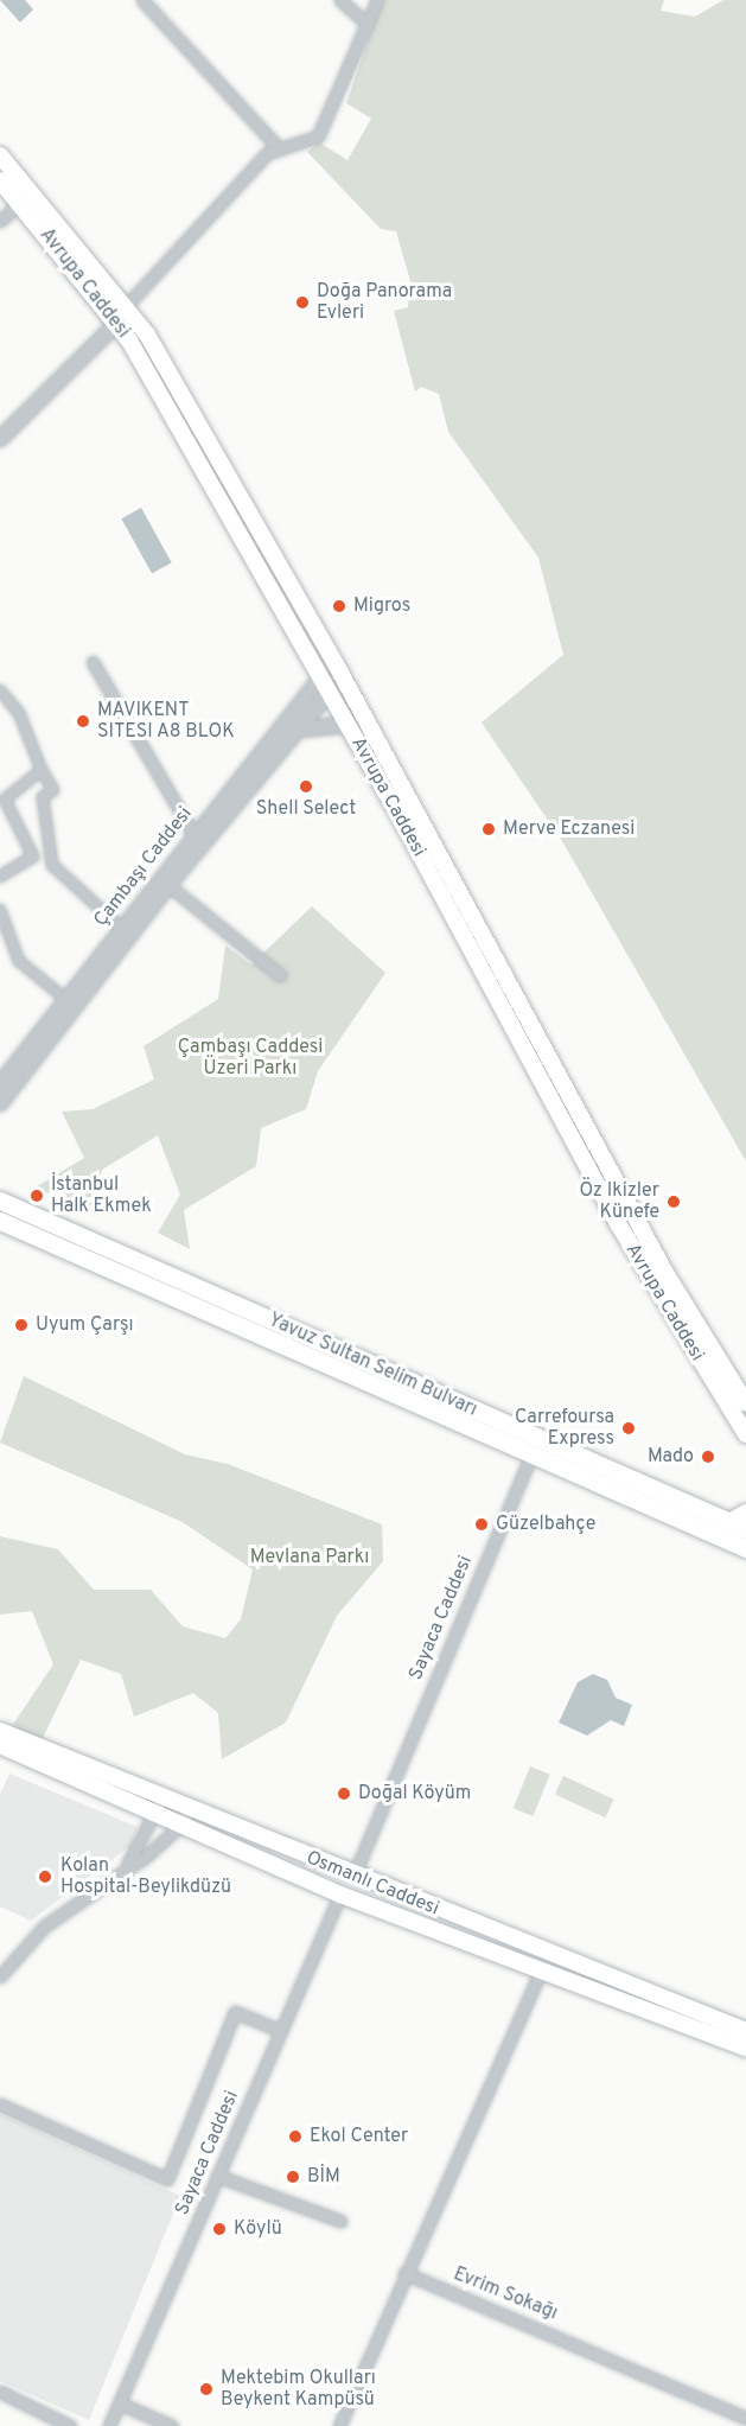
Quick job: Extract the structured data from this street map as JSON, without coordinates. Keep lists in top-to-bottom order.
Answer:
{
  "streets": {
    "main road": ["Avrupa Caddesi", "Yavuz Sultan Selim Bulvarı", "Osmanlı Caddesi"],
    "street": ["Çambaşı Caddesi", "Sayaca Caddesi", "Evrim Sokağı"]
  },
  "crossings": [
    ["Avrupa Caddesi", "Çambaşı Caddesi"],
    ["Yavuz Sultan Selim Bulvarı", "Sayaca Caddesi"],
    ["Sayaca Caddesi", "Osmanlı Caddesi"]
  ],
  "parks": ["Çambaşı Caddesi Üzeri Parkı", "Mevlana Parkı"],
  "places": [
    "Doğa Panorama Evleri",
    "Migros",
    "MAVIKENT SITESI A8 BLOK",
    "Shell Select",
    "Merve Eczanesi",
    "İstanbul Halk Ekmek",
    "Öz Ikizler Künefe",
    "Uyum Çarşı",
    "Carrefoursa Express",
    "Mado",
    "Güzelbahçe",
    "Doğal Köyüm",
    "Kolan Hospital-Beylikdüzü",
    "Ekol Center",
    "BİM",
    "Köylü",
    "Mektebim Okulları Beykent Kampüsü"
  ]
}
